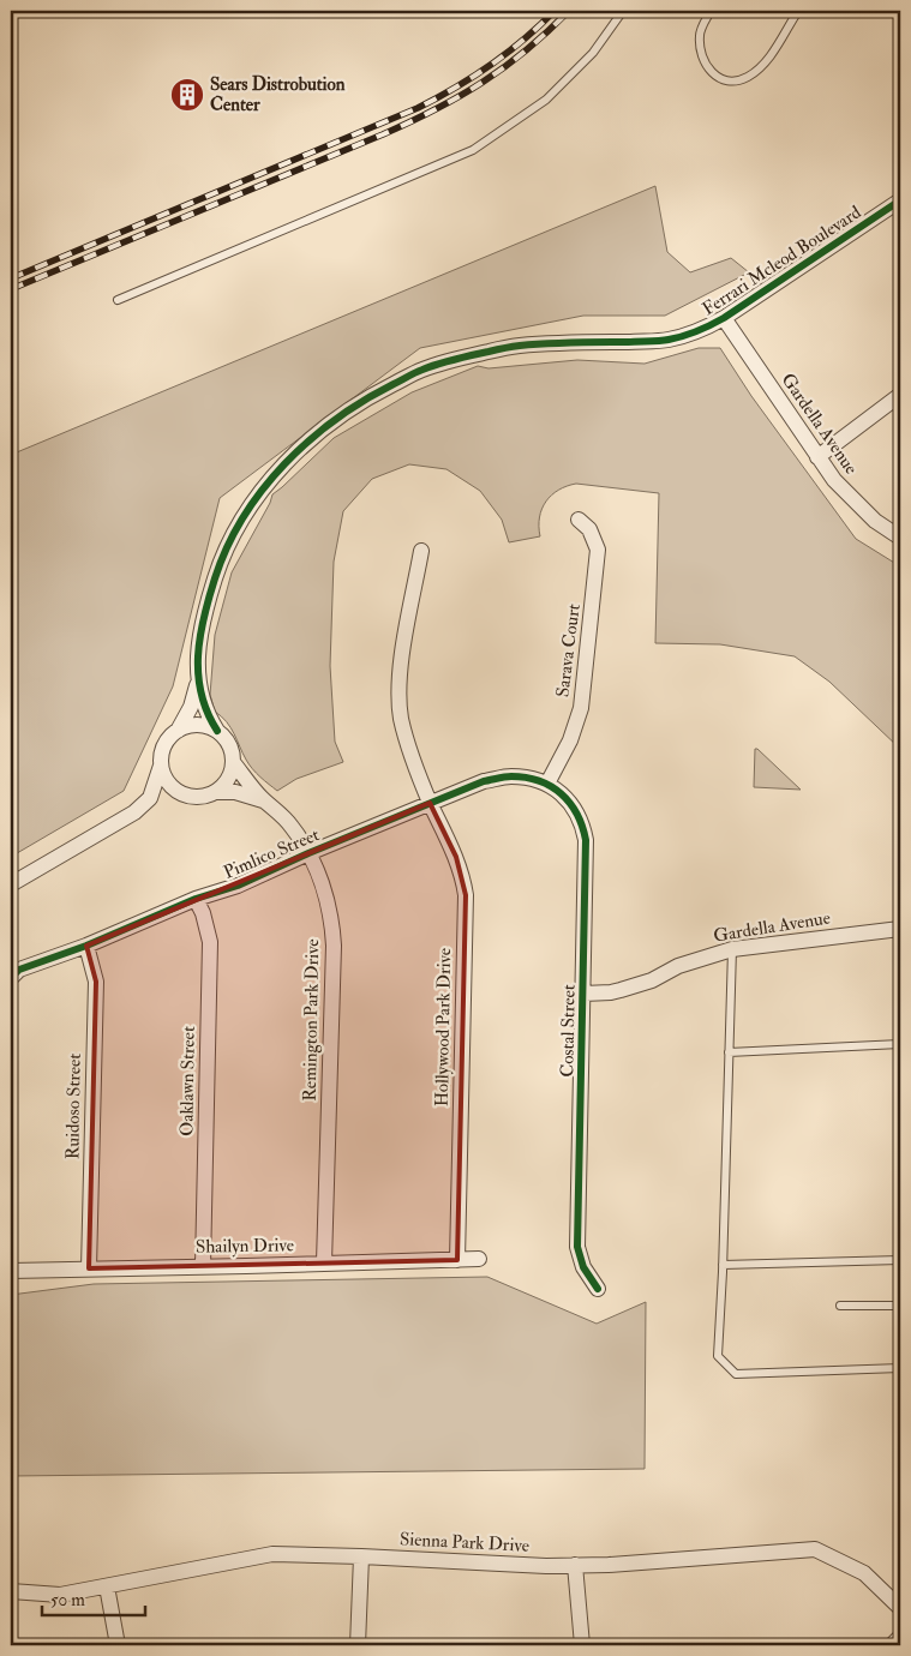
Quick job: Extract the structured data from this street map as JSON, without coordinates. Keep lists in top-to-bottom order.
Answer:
{
  "streets": {
    "street": [
      "Ferrari Mcleod Boulevard",
      "Gardella Avenue",
      "Sarava Court",
      "Pimlico Street",
      "Remington Park Drive",
      "Hollywood Park Drive",
      "Costal Street",
      "Oaklawn Street",
      "Ruidoso Street",
      "Shailyn Drive",
      "Sienna Park Drive"
    ]
  },
  "crossings": [
    ["Ferrari Mcleod Boulevard", "Gardella Avenue"],
    ["Ferrari Mcleod Boulevard", "Remington Park Drive"],
    ["Gardella Avenue", "Costal Street"],
    ["Sarava Court", "Pimlico Street"],
    ["Sarava Court", "Costal Street"],
    ["Pimlico Street", "Remington Park Drive"],
    ["Pimlico Street", "Hollywood Park Drive"],
    ["Pimlico Street", "Costal Street"],
    ["Pimlico Street", "Oaklawn Street"],
    ["Pimlico Street", "Ruidoso Street"],
    ["Remington Park Drive", "Shailyn Drive"],
    ["Hollywood Park Drive", "Shailyn Drive"],
    ["Oaklawn Street", "Shailyn Drive"],
    ["Ruidoso Street", "Shailyn Drive"]
  ],
  "places": {
    "building": ["Sears Distrobution Center"]
  },
  "scale_bar": "50 m"
}
